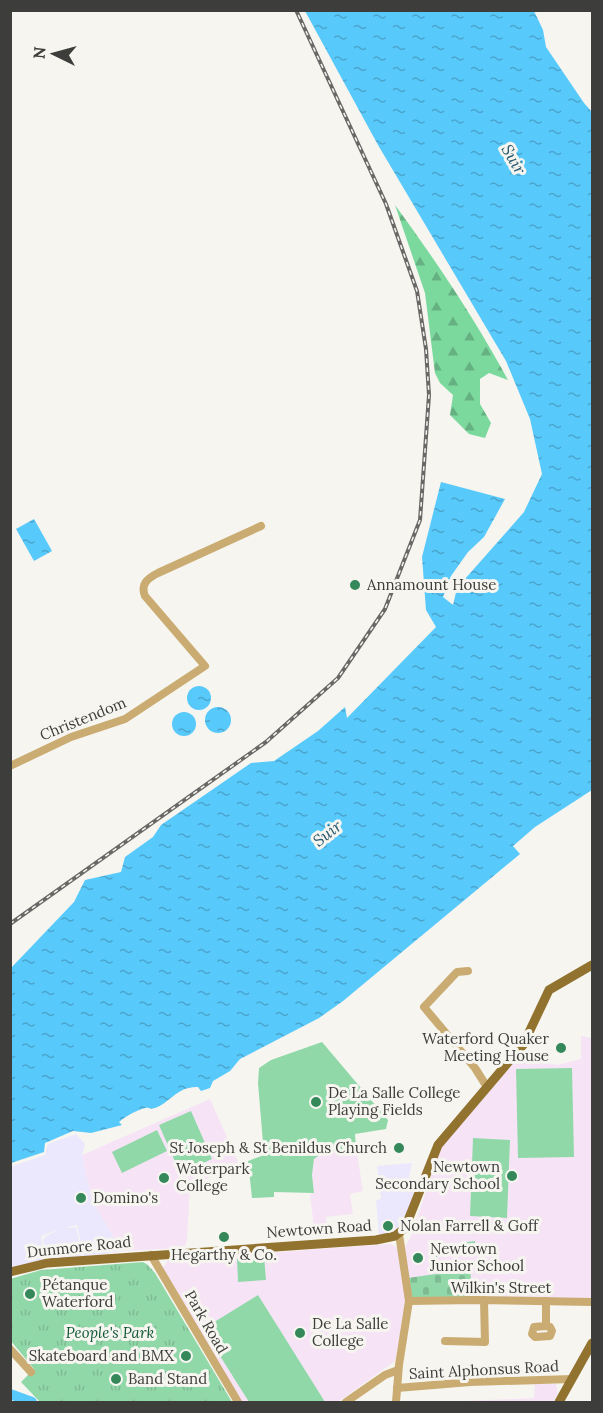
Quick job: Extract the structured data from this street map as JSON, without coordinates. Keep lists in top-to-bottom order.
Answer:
{
  "streets": {
    "main road": ["Newtown Road", "Dunmore Road"],
    "street": [
      "Christendom",
      "Wilkin's Street",
      "Park Road",
      "Saint Alphonsus Road"
    ]
  },
  "crossings": [
    ["Newtown Road", "Dunmore Road"],
    ["Newtown Road", "Park Road"],
    ["Dunmore Road", "Park Road"]
  ],
  "water": ["Suir"],
  "parks": ["People's Park"],
  "places": [
    "Annamount House",
    "Waterford Quaker Meeting House",
    "De La Salle College Playing Fields",
    "St Joseph & St Benildus Church",
    "Newtown Secondary School",
    "Waterpark College",
    "Domino's",
    "Nolan Farrell & Goff",
    "Hegarthy & Co.",
    "Newtown Junior School",
    "Pétanque Waterford",
    "De La Salle College",
    "Skateboard and BMX",
    "Band Stand"
  ],
  "north": "left"
}
